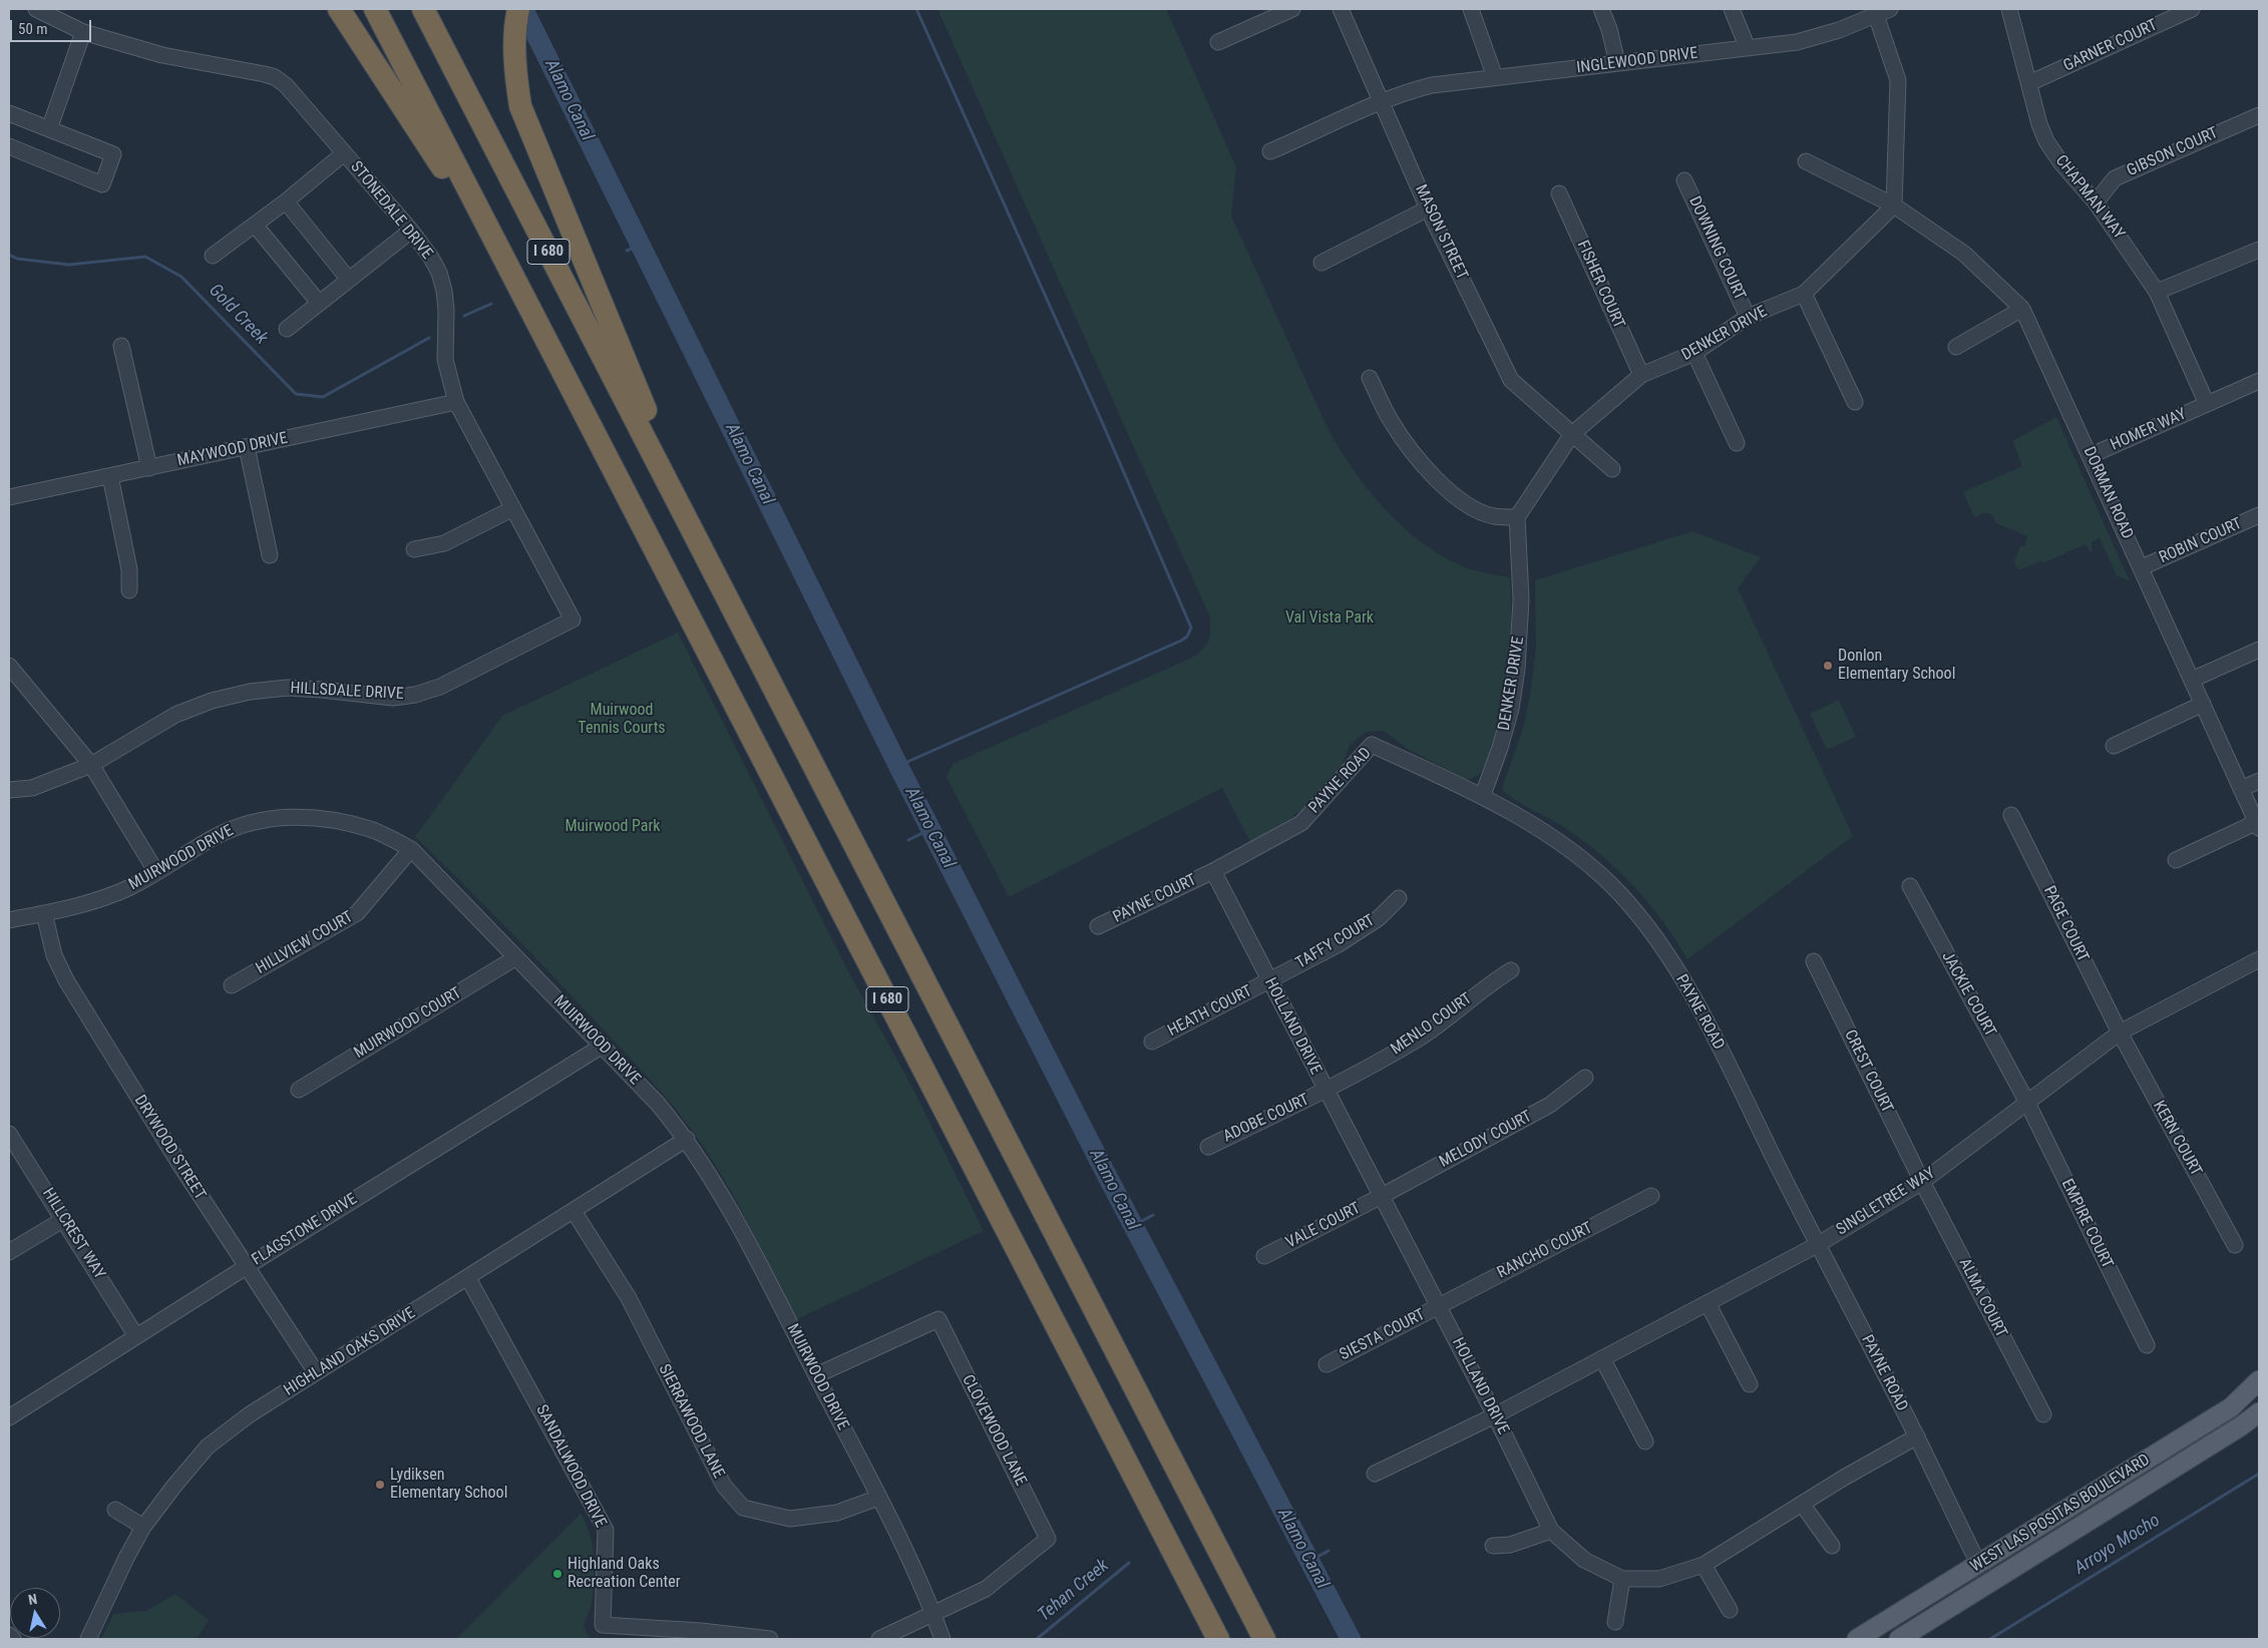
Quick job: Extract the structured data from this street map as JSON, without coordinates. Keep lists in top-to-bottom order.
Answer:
{
  "streets": {
    "highway": ["I 680"],
    "main road": ["WEST LAS POSITAS BOULEVARD"],
    "street": [
      "GARNER COURT",
      "INGLEWOOD DRIVE",
      "GIBSON COURT",
      "CHAPMAN WAY",
      "STONEDALE DRIVE",
      "MASON STREET",
      "DOWNING COURT",
      "FISHER COURT",
      "DENKER DRIVE",
      "HOMER WAY",
      "MAYWOOD DRIVE",
      "DORMAN ROAD",
      "ROBIN COURT",
      "HILLSDALE DRIVE",
      "PAYNE ROAD",
      "MUIRWOOD DRIVE",
      "PAYNE COURT",
      "PAGE COURT",
      "TAFFY COURT",
      "HILLVIEW COURT",
      "JACKIE COURT",
      "HEATH COURT",
      "MUIRWOOD COURT",
      "MENLO COURT",
      "HOLLAND DRIVE",
      "CREST COURT",
      "ADOBE COURT",
      "KERN COURT",
      "MELODY COURT",
      "DRYWOOD STREET",
      "SINGLETREE WAY",
      "EMPIRE COURT",
      "VALE COURT",
      "FLAGSTONE DRIVE",
      "HILLCREST WAY",
      "RANCHO COURT",
      "ALMA COURT",
      "SIESTA COURT",
      "HIGHLAND OAKS DRIVE",
      "SIERRAWOOD LANE",
      "CLOVEWOOD LANE",
      "SANDALWOOD DRIVE"
    ]
  },
  "crossings": [
    ["GARNER COURT", "CHAPMAN WAY"],
    ["INGLEWOOD DRIVE", "MASON STREET"],
    ["GIBSON COURT", "CHAPMAN WAY"],
    ["CHAPMAN WAY", "HOMER WAY"],
    ["STONEDALE DRIVE", "MAYWOOD DRIVE"],
    ["STONEDALE DRIVE", "HILLSDALE DRIVE"],
    ["MASON STREET", "DENKER DRIVE"],
    ["DOWNING COURT", "DENKER DRIVE"],
    ["FISHER COURT", "DENKER DRIVE"],
    ["DENKER DRIVE", "DORMAN ROAD"],
    ["DENKER DRIVE", "PAYNE ROAD"],
    ["HOMER WAY", "DORMAN ROAD"],
    ["DORMAN ROAD", "ROBIN COURT"],
    ["PAYNE ROAD", "PAYNE COURT"],
    ["PAYNE ROAD", "HOLLAND DRIVE"],
    ["PAYNE ROAD", "SINGLETREE WAY"],
    ["PAYNE ROAD", "WEST LAS POSITAS BOULEVARD"],
    ["MUIRWOOD DRIVE", "HILLVIEW COURT"],
    ["MUIRWOOD DRIVE", "MUIRWOOD COURT"],
    ["MUIRWOOD DRIVE", "DRYWOOD STREET"],
    ["MUIRWOOD DRIVE", "FLAGSTONE DRIVE"],
    ["MUIRWOOD DRIVE", "HIGHLAND OAKS DRIVE"],
    ["MUIRWOOD DRIVE", "SIERRAWOOD LANE"],
    ["MUIRWOOD DRIVE", "CLOVEWOOD LANE"],
    ["PAYNE COURT", "HOLLAND DRIVE"],
    ["PAGE COURT", "KERN COURT"],
    ["PAGE COURT", "SINGLETREE WAY"],
    ["TAFFY COURT", "HEATH COURT"],
    ["TAFFY COURT", "HOLLAND DRIVE"],
    ["JACKIE COURT", "SINGLETREE WAY"],
    ["JACKIE COURT", "EMPIRE COURT"],
    ["HEATH COURT", "HOLLAND DRIVE"],
    ["MENLO COURT", "HOLLAND DRIVE"],
    ["MENLO COURT", "ADOBE COURT"],
    ["HOLLAND DRIVE", "ADOBE COURT"],
    ["HOLLAND DRIVE", "MELODY COURT"],
    ["HOLLAND DRIVE", "SINGLETREE WAY"],
    ["HOLLAND DRIVE", "VALE COURT"],
    ["HOLLAND DRIVE", "RANCHO COURT"],
    ["HOLLAND DRIVE", "SIESTA COURT"],
    ["CREST COURT", "SINGLETREE WAY"],
    ["CREST COURT", "ALMA COURT"],
    ["KERN COURT", "SINGLETREE WAY"],
    ["MELODY COURT", "VALE COURT"],
    ["DRYWOOD STREET", "FLAGSTONE DRIVE"],
    ["DRYWOOD STREET", "HIGHLAND OAKS DRIVE"],
    ["SINGLETREE WAY", "EMPIRE COURT"],
    ["SINGLETREE WAY", "ALMA COURT"],
    ["FLAGSTONE DRIVE", "HILLCREST WAY"],
    ["RANCHO COURT", "SIESTA COURT"],
    ["HIGHLAND OAKS DRIVE", "SIERRAWOOD LANE"],
    ["HIGHLAND OAKS DRIVE", "SANDALWOOD DRIVE"]
  ],
  "water": [
    "Alamo Canal",
    "Gold Creek",
    "Arroyo Mocho",
    "Tehan Creek"
  ],
  "parks": ["Val Vista Park", "Muirwood Tennis Courts", "Muirwood Park"],
  "places": ["Donlon Elementary School", "Lydiksen Elementary School", "Highland Oaks Recreation Center"],
  "scale_bar": "50 m",
  "north": "top"
}
